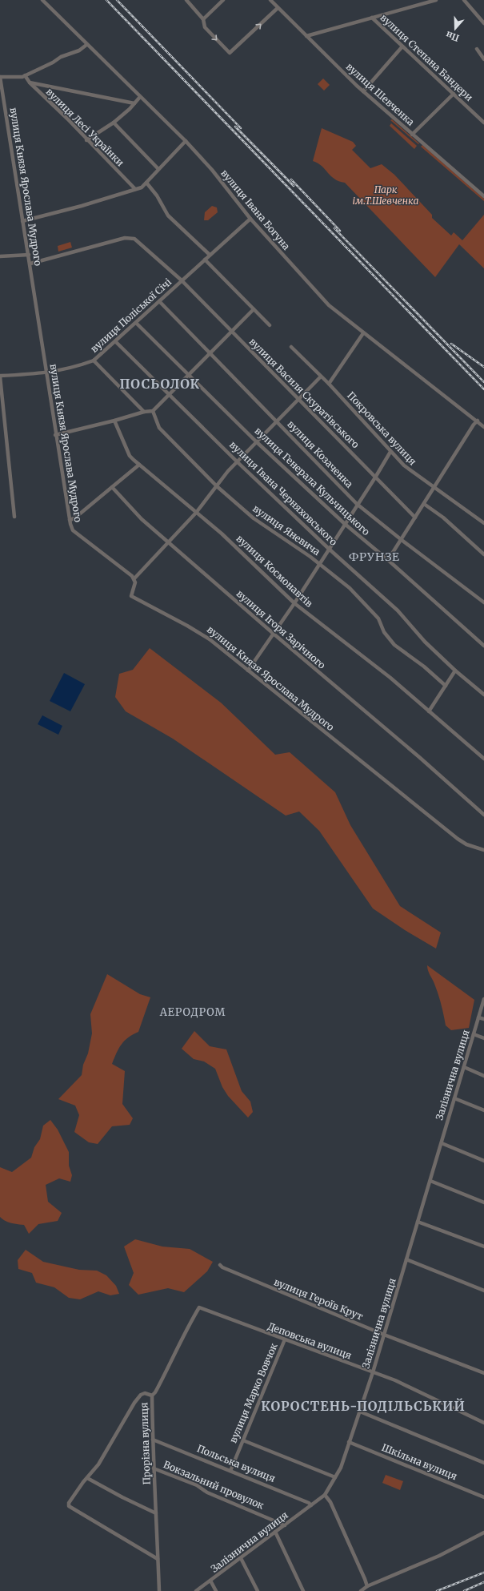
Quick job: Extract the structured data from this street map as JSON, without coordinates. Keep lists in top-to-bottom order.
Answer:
{
  "streets": {
    "street": [
      "вулиця Степана Бандери",
      "вулиця Шевченка",
      "вулиця Лесі Українки",
      "вулиця Князя Ярослава Мудрого",
      "вулиця Івана Богуна",
      "вулиця Поліської Січі",
      "вулиця Василя Скуратівського",
      "Покровська вулиця",
      "вулиця Козаченка",
      "вулиця Генерала Кульчицького",
      "вулиця Івана Черняховського",
      "вулиця Яневича",
      "вулиця Космонавтів",
      "вулиця Ігоря Зарічного",
      "Залізнична вулиця",
      "вулиця Героїв Крут",
      "Деповська вулиця",
      "вулиця Марко Вовчок",
      "Прорізна вулиця",
      "Шкільна вулиця",
      "Польська вулиця",
      "Вокзальний провулок"
    ]
  },
  "crossings": [
    ["вулиця Князя Ярослава Мудрого", "вулиця Поліської Січі"],
    ["вулиця Князя Ярослава Мудрого", "вулиця Василя Скуратівського"],
    ["вулиця Івана Богуна", "вулиця Поліської Січі"],
    ["вулиця Поліської Січі", "вулиця Василя Скуратівського"],
    ["вулиця Поліської Січі", "вулиця Козаченка"],
    ["вулиця Поліської Січі", "вулиця Генерала Кульчицького"],
    ["вулиця Поліської Січі", "вулиця Івана Черняховського"],
    ["Залізнична вулиця", "вулиця Героїв Крут"],
    ["Залізнична вулиця", "Деповська вулиця"],
    ["Залізнична вулиця", "Шкільна вулиця"],
    ["Залізнична вулиця", "Польська вулиця"],
    ["Залізнична вулиця", "Вокзальний провулок"],
    ["Деповська вулиця", "вулиця Марко Вовчок"],
    ["Деповська вулиця", "Прорізна вулиця"],
    ["вулиця Марко Вовчок", "Польська вулиця"],
    ["Прорізна вулиця", "Польська вулиця"],
    ["Прорізна вулиця", "Вокзальний провулок"]
  ],
  "districts": [
    "ПОСЬОЛОК",
    "ФРУНЗЕ",
    "АЕРОДРОМ",
    "КОРОСТЕНЬ-ПОДІЛЬСЬКИЙ"
  ],
  "parks": ["Парк ім.Т.Шевченка"],
  "north": "bottom"
}
